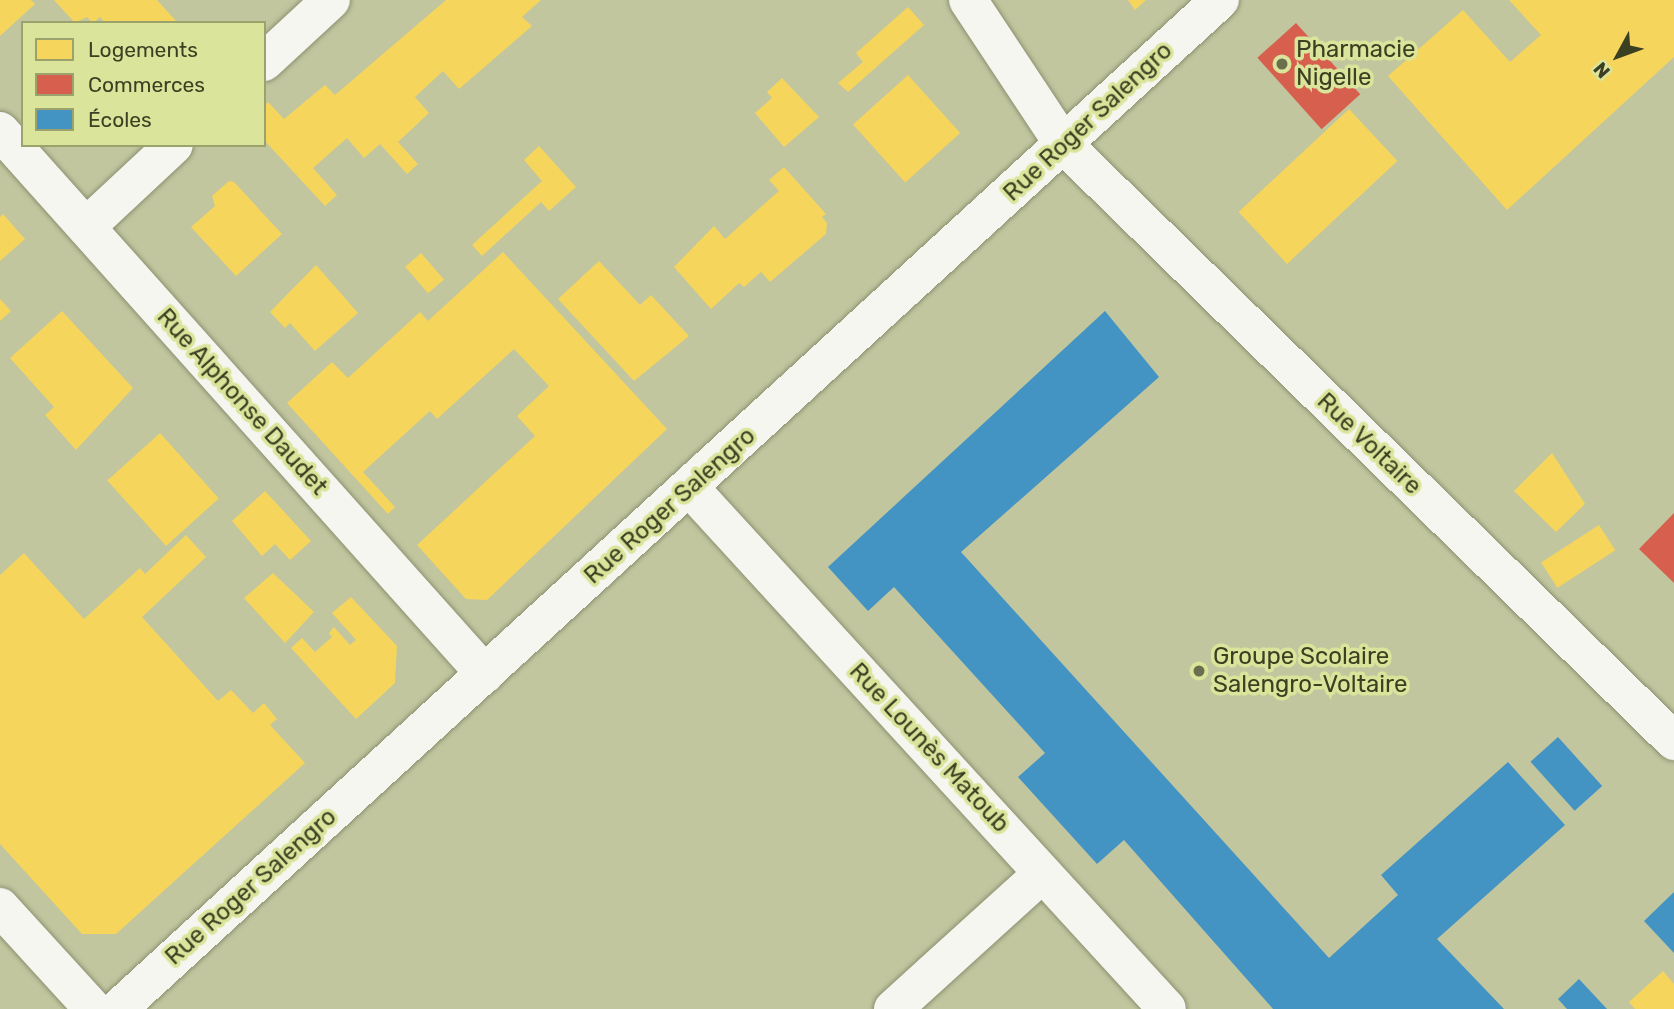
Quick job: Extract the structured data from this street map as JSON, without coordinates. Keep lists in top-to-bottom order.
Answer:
{
  "streets": {
    "street": [
      "Rue Roger Salengro",
      "Rue Alphonse Daudet",
      "Rue Voltaire",
      "Rue Lounès Matoub"
    ]
  },
  "crossings": [
    ["Rue Roger Salengro", "Rue Alphonse Daudet"],
    ["Rue Roger Salengro", "Rue Voltaire"],
    ["Rue Roger Salengro", "Rue Lounès Matoub"]
  ],
  "places": ["Pharmacie Nigelle", "Groupe Scolaire Salengro-Voltaire"],
  "legend": ["Logements", "Commerces", "Écoles"],
  "north": "bottom left"
}
